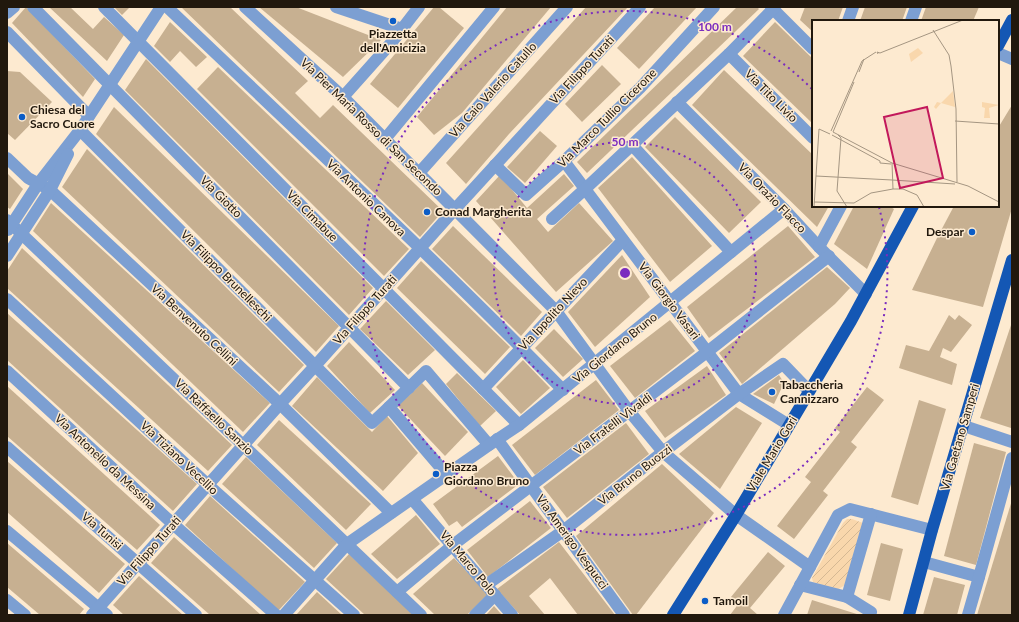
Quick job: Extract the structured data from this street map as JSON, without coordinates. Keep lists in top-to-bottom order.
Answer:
{
  "streets": {
    "main road": ["Via Gaetano Samperi", "Viale Mario Gori"],
    "street": [
      "Via Filippo Turati",
      "Via Caio Valerio Catullo",
      "Via Tito Livio",
      "Via Marco Tullio Cicerone",
      "Via Pier Maria Rosso di San Secondo",
      "Via Giotto",
      "Via Antonio Canova",
      "Via Orazio Flacco",
      "Via Cimabue",
      "Via Filippo Brunelleschi",
      "Via Giorgio Vasari",
      "Via Ippolito Nievo",
      "Via Benvenuto Cellini",
      "Via Giordano Bruno",
      "Via Raffaello Sanzio",
      "Via Fratelli Vivaldi",
      "Via Tiziano Vecellio",
      "Via Antonello da Messina",
      "Via Bruno Buozzi",
      "Via Tunisi",
      "Via Amerigo Vespucci",
      "Via Marco Polo"
    ]
  },
  "crossings": [
    ["Via Filippo Turati", "Via Marco Tullio Cicerone"],
    ["Via Filippo Turati", "Via Pier Maria Rosso di San Secondo"],
    ["Via Filippo Turati", "Via Giotto"],
    ["Via Filippo Turati", "Via Antonio Canova"],
    ["Via Filippo Turati", "Via Cimabue"],
    ["Via Filippo Turati", "Via Filippo Brunelleschi"],
    ["Via Filippo Turati", "Via Benvenuto Cellini"],
    ["Via Filippo Turati", "Via Raffaello Sanzio"],
    ["Via Filippo Turati", "Via Tiziano Vecellio"],
    ["Via Filippo Turati", "Via Antonello da Messina"],
    ["Via Filippo Turati", "Via Tunisi"],
    ["Via Caio Valerio Catullo", "Via Pier Maria Rosso di San Secondo"],
    ["Via Marco Tullio Cicerone", "Via Giorgio Vasari"],
    ["Via Pier Maria Rosso di San Secondo", "Via Ippolito Nievo"],
    ["Via Pier Maria Rosso di San Secondo", "Via Giordano Bruno"],
    ["Via Pier Maria Rosso di San Secondo", "Via Fratelli Vivaldi"],
    ["Via Pier Maria Rosso di San Secondo", "Viale Mario Gori"],
    ["Via Pier Maria Rosso di San Secondo", "Via Bruno Buozzi"],
    ["Via Giotto", "Via Amerigo Vespucci"],
    ["Via Antonio Canova", "Via Ippolito Nievo"],
    ["Via Antonio Canova", "Via Giordano Bruno"],
    ["Via Orazio Flacco", "Via Giordano Bruno"],
    ["Via Orazio Flacco", "Via Fratelli Vivaldi"],
    ["Via Orazio Flacco", "Viale Mario Gori"],
    ["Via Cimabue", "Via Ippolito Nievo"],
    ["Via Cimabue", "Via Giordano Bruno"],
    ["Via Giorgio Vasari", "Via Ippolito Nievo"],
    ["Via Giorgio Vasari", "Via Giordano Bruno"],
    ["Via Giorgio Vasari", "Via Fratelli Vivaldi"],
    ["Via Giorgio Vasari", "Viale Mario Gori"],
    ["Via Giorgio Vasari", "Via Bruno Buozzi"],
    ["Via Benvenuto Cellini", "Via Giordano Bruno"],
    ["Via Giordano Bruno", "Via Raffaello Sanzio"],
    ["Via Giordano Bruno", "Via Tiziano Vecellio"],
    ["Via Giordano Bruno", "Via Amerigo Vespucci"],
    ["Via Giordano Bruno", "Via Marco Polo"],
    ["Via Raffaello Sanzio", "Via Fratelli Vivaldi"],
    ["Via Fratelli Vivaldi", "Via Amerigo Vespucci"],
    ["Via Fratelli Vivaldi", "Via Marco Polo"],
    ["Viale Mario Gori", "Via Bruno Buozzi"],
    ["Via Bruno Buozzi", "Via Amerigo Vespucci"],
    ["Via Bruno Buozzi", "Via Marco Polo"]
  ],
  "places": [
    "Piazzetta dell'Amicizia",
    "Chiesa del Sacro Cuore",
    "Conad Margherita",
    "Despar",
    "Tabaccheria Cannizzaro",
    "Piazza Giordano Bruno",
    "Tamoil"
  ],
  "rings": ["100 m", "50 m"]
}
